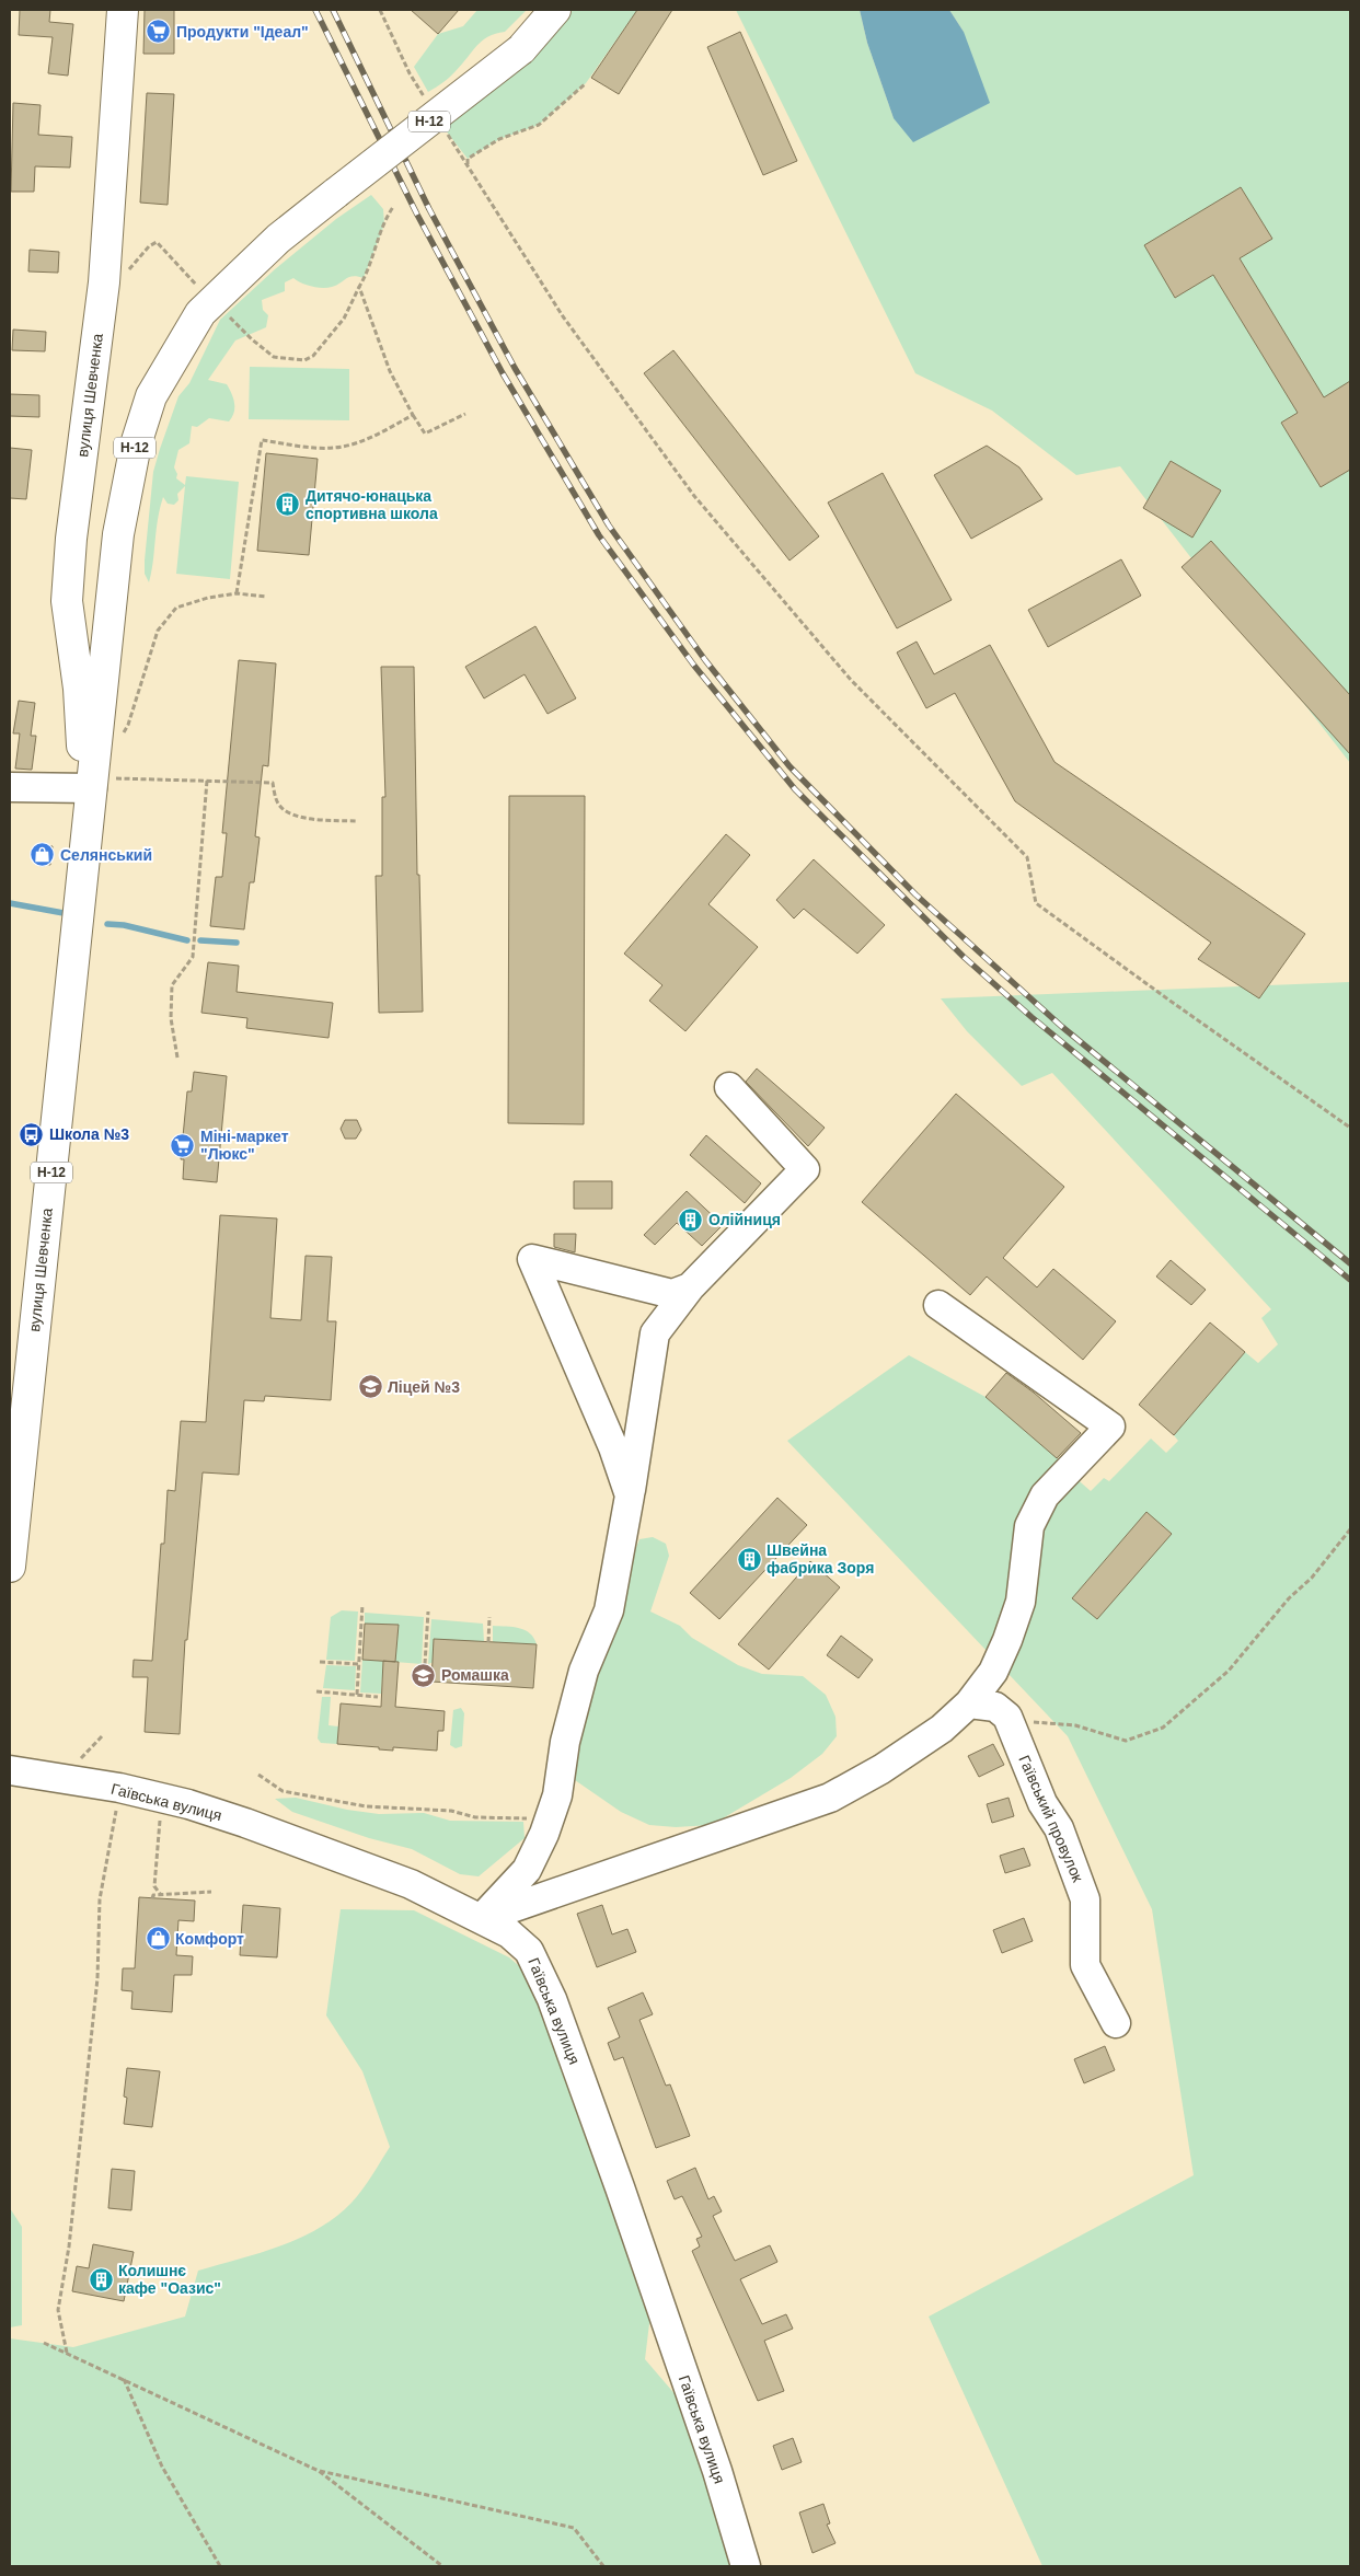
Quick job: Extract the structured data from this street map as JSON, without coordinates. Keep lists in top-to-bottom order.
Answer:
{
  "streets": {
    "main road": ["Н-12", "вулиця Шевченка"],
    "street": ["Гаївська вулиця", "Гаївський провулок"]
  },
  "places": {
    "supermarket": ["Продукти \"Ідеал\"", "Міні-маркет \"Люкс\""],
    "building": [
      "Дитячо-юнацька спортивна школа",
      "Олійниця",
      "Швейна фабрика Зоря",
      "Колишнє кафе \"Оазис\""
    ],
    "shop": ["Селянський", "Комфорт"],
    "bus stop": ["Школа №3"],
    "school or university": ["Ліцей №3", "Ромашка"]
  }
}
